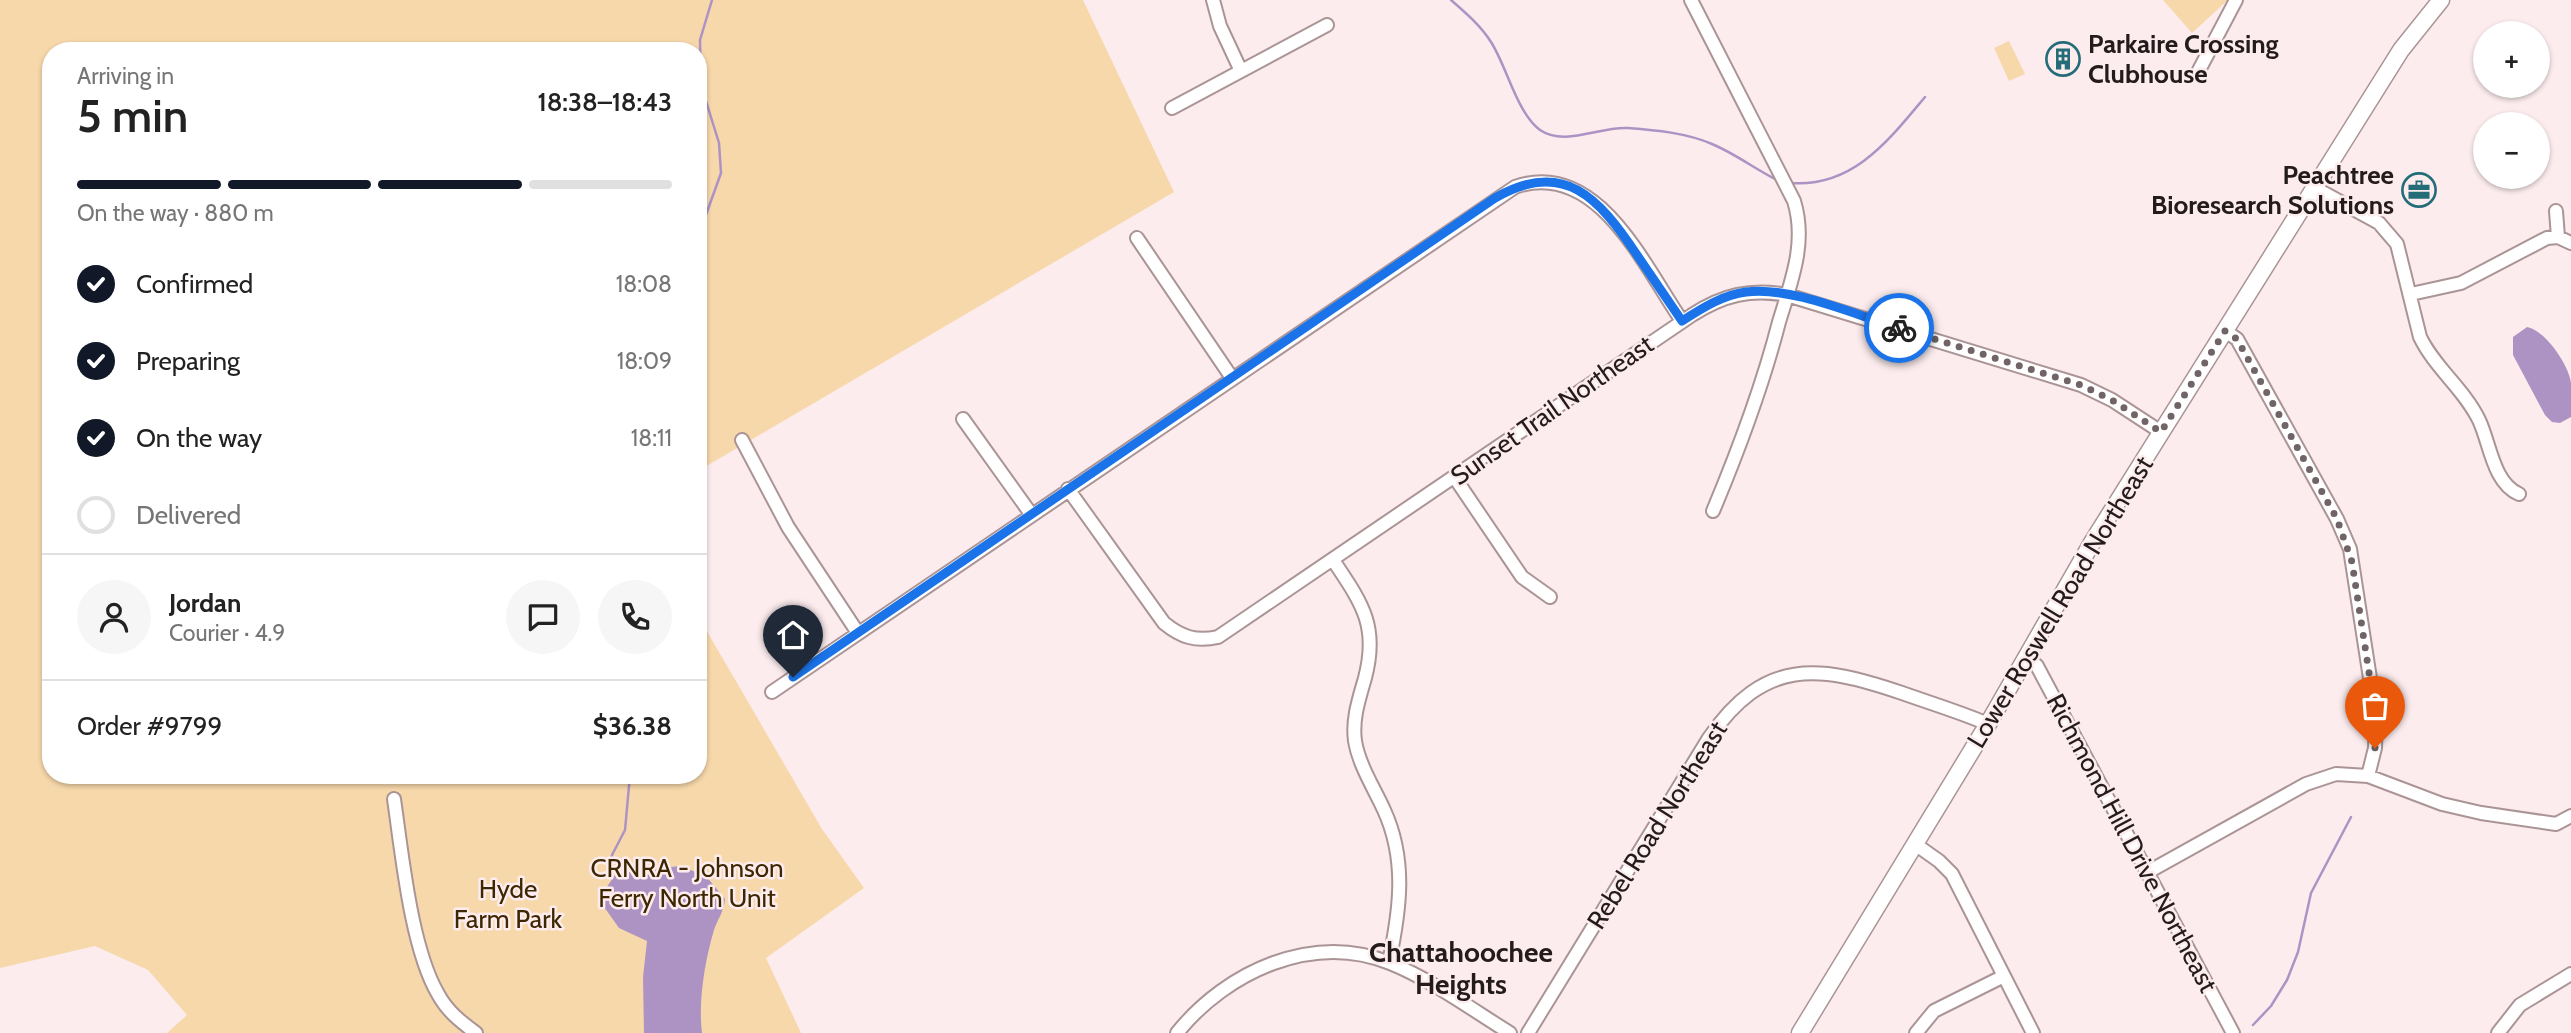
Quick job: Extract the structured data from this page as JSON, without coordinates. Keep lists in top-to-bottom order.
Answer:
{
  "streets": {
    "street": [
      "Sunset Trail Northeast",
      "Lower Roswell Road Northeast",
      "Rebel Road Northeast",
      "Richmond Hill Drive Northeast"
    ]
  },
  "crossings": [
    ["Sunset Trail Northeast", "Lower Roswell Road Northeast"],
    ["Lower Roswell Road Northeast", "Rebel Road Northeast"],
    ["Lower Roswell Road Northeast", "Richmond Hill Drive Northeast"]
  ],
  "districts": ["Chattahoochee Heights"],
  "parks": ["CRNRA - Johnson Ferry North Unit", "Hyde Farm Park"],
  "places": {
    "building": ["Parkaire Crossing Clubhouse"],
    "office": ["Peachtree Bioresearch Solutions"]
  },
  "page": {
    "map_buttons": ["+", "−"],
    "heading": ["5 min", "Arriving in", "18:38–18:43"],
    "panel": [
      "Jordan",
      "Courier · 4.9",
      "Order #9799",
      "$36.38"
    ],
    "bar": "On the way · 880 m",
    "list": [
      ["Confirmed", "18:08"],
      ["Preparing", "18:09"],
      ["On the way", "18:11"],
      "Delivered"
    ]
  }
}
